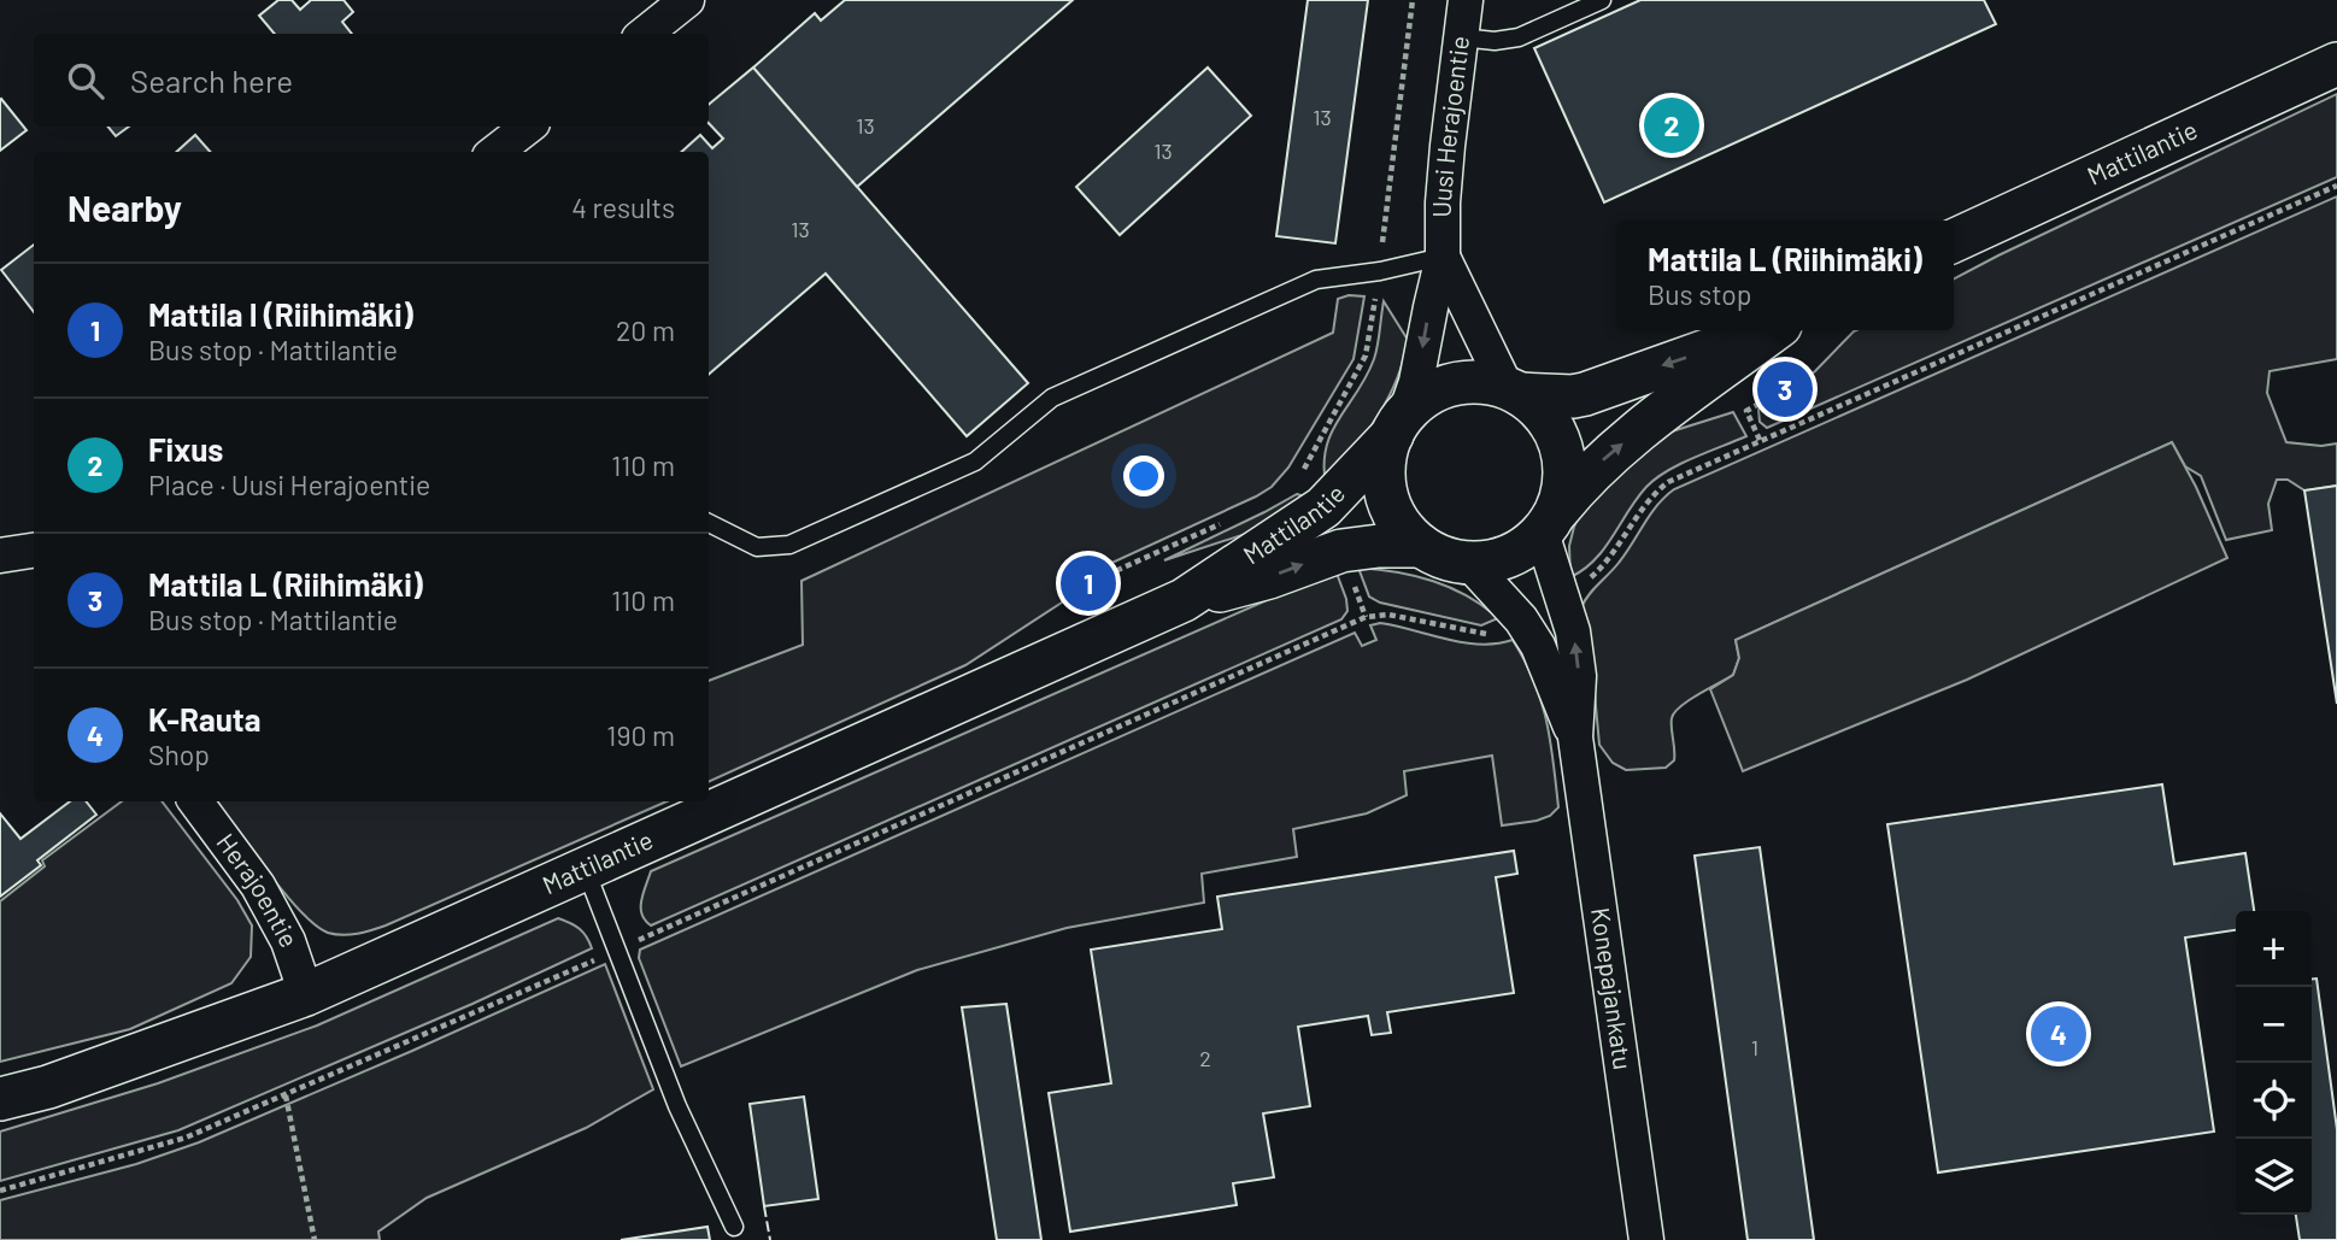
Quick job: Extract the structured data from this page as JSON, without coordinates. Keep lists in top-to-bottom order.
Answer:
{
  "streets": {
    "street": [
      "Uusi Herajoentie",
      "Mattilantie",
      "Herajoentie",
      "Konepajankatu"
    ]
  },
  "crossings": [
    ["Uusi Herajoentie", "Mattilantie"],
    ["Uusi Herajoentie", "Konepajankatu"],
    ["Mattilantie", "Herajoentie"],
    ["Mattilantie", "Konepajankatu"]
  ],
  "house_numbers": [
    "13",
    "13",
    "13",
    "13",
    "1",
    "2"
  ],
  "page": {
    "search": "Search here",
    "pins": [
      "2",
      "3",
      "1",
      "4"
    ],
    "heading": ["Nearby", "4 results"],
    "popup": ["Mattila L (Riihimäki)", "Bus stop"],
    "list": [
      {
        "mark": "1",
        "name": "Mattila I (Riihimäki)",
        "note": "Bus stop · Mattilantie",
        "value": "20 m"
      },
      {
        "mark": "2",
        "name": "Fixus",
        "note": "Place · Uusi Herajoentie",
        "value": "110 m"
      },
      {
        "mark": "3",
        "name": "Mattila L (Riihimäki)",
        "note": "Bus stop · Mattilantie",
        "value": "110 m"
      },
      {
        "mark": "4",
        "name": "K-Rauta",
        "note": "Shop",
        "value": "190 m"
      }
    ],
    "map_buttons": ["+", "−"]
  }
}
